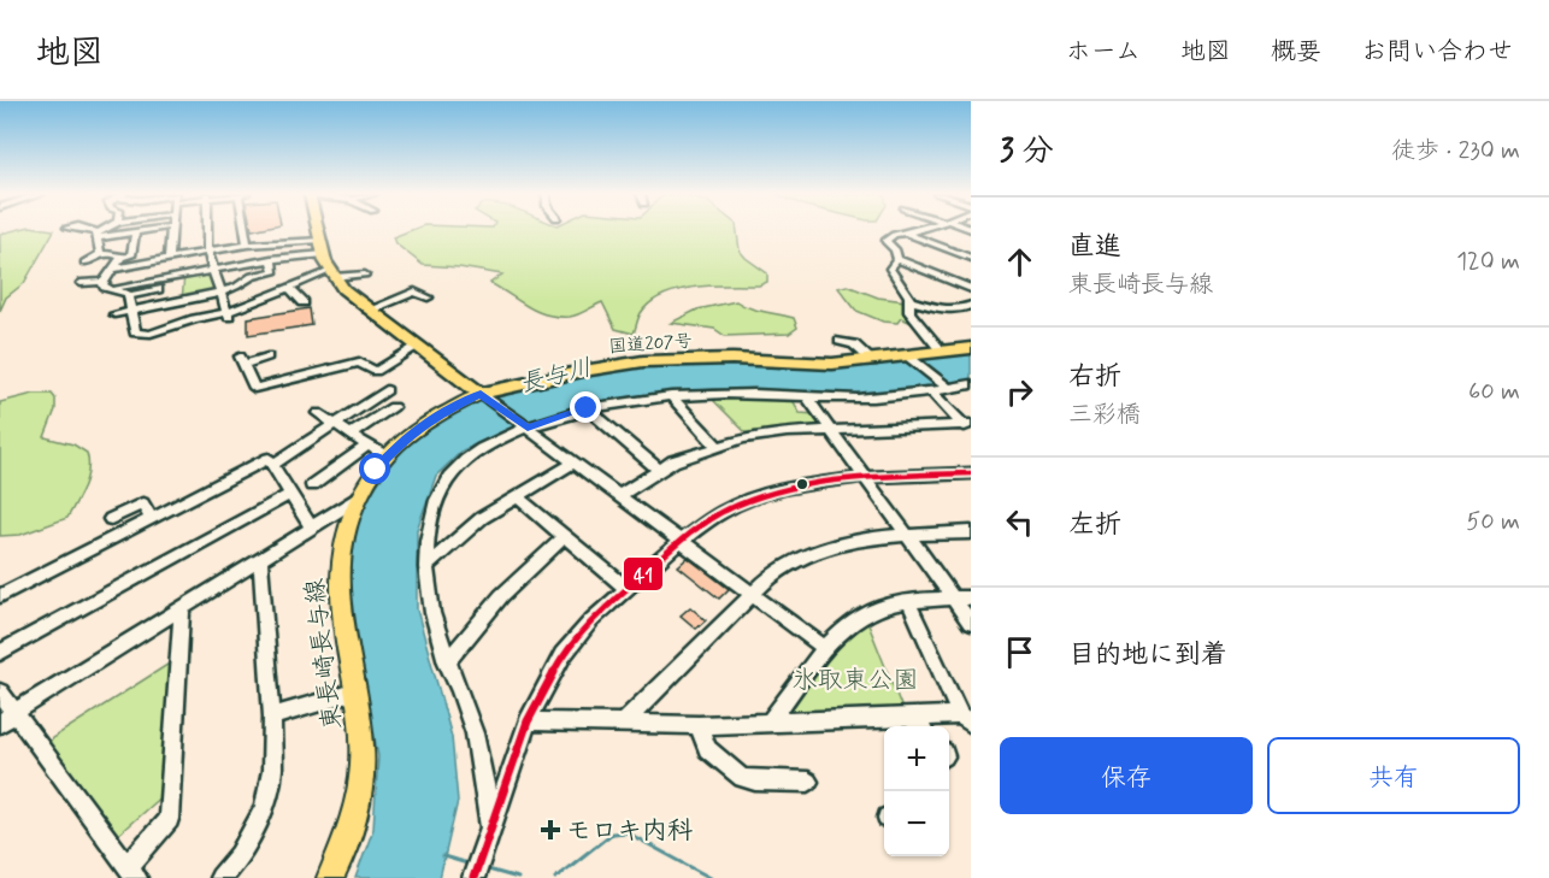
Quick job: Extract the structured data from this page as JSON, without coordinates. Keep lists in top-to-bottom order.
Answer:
{
  "streets": {
    "highway": ["国道207号"],
    "main road": ["東長崎長与線"]
  },
  "crossings": [
    ["国道207号", "東長崎長与線"]
  ],
  "water": ["長与川"],
  "parks": ["氷取東公園"],
  "places": {
    "health": ["モロキ内科"]
  },
  "lines": ["transit line 41"],
  "page": {
    "header": "地図",
    "nav": [
      "ホーム",
      "地図",
      "概要",
      "お問い合わせ"
    ],
    "heading": ["3 分", "徒歩 · 230 m"],
    "list": [
      ["直進", "東長崎長与線", "120 m"],
      ["右折", "三彩橋", "60 m"],
      ["左折", "50 m"],
      "目的地に到着"
    ],
    "buttons": ["保存", "共有"],
    "map_buttons": ["+", "−"]
  }
}
